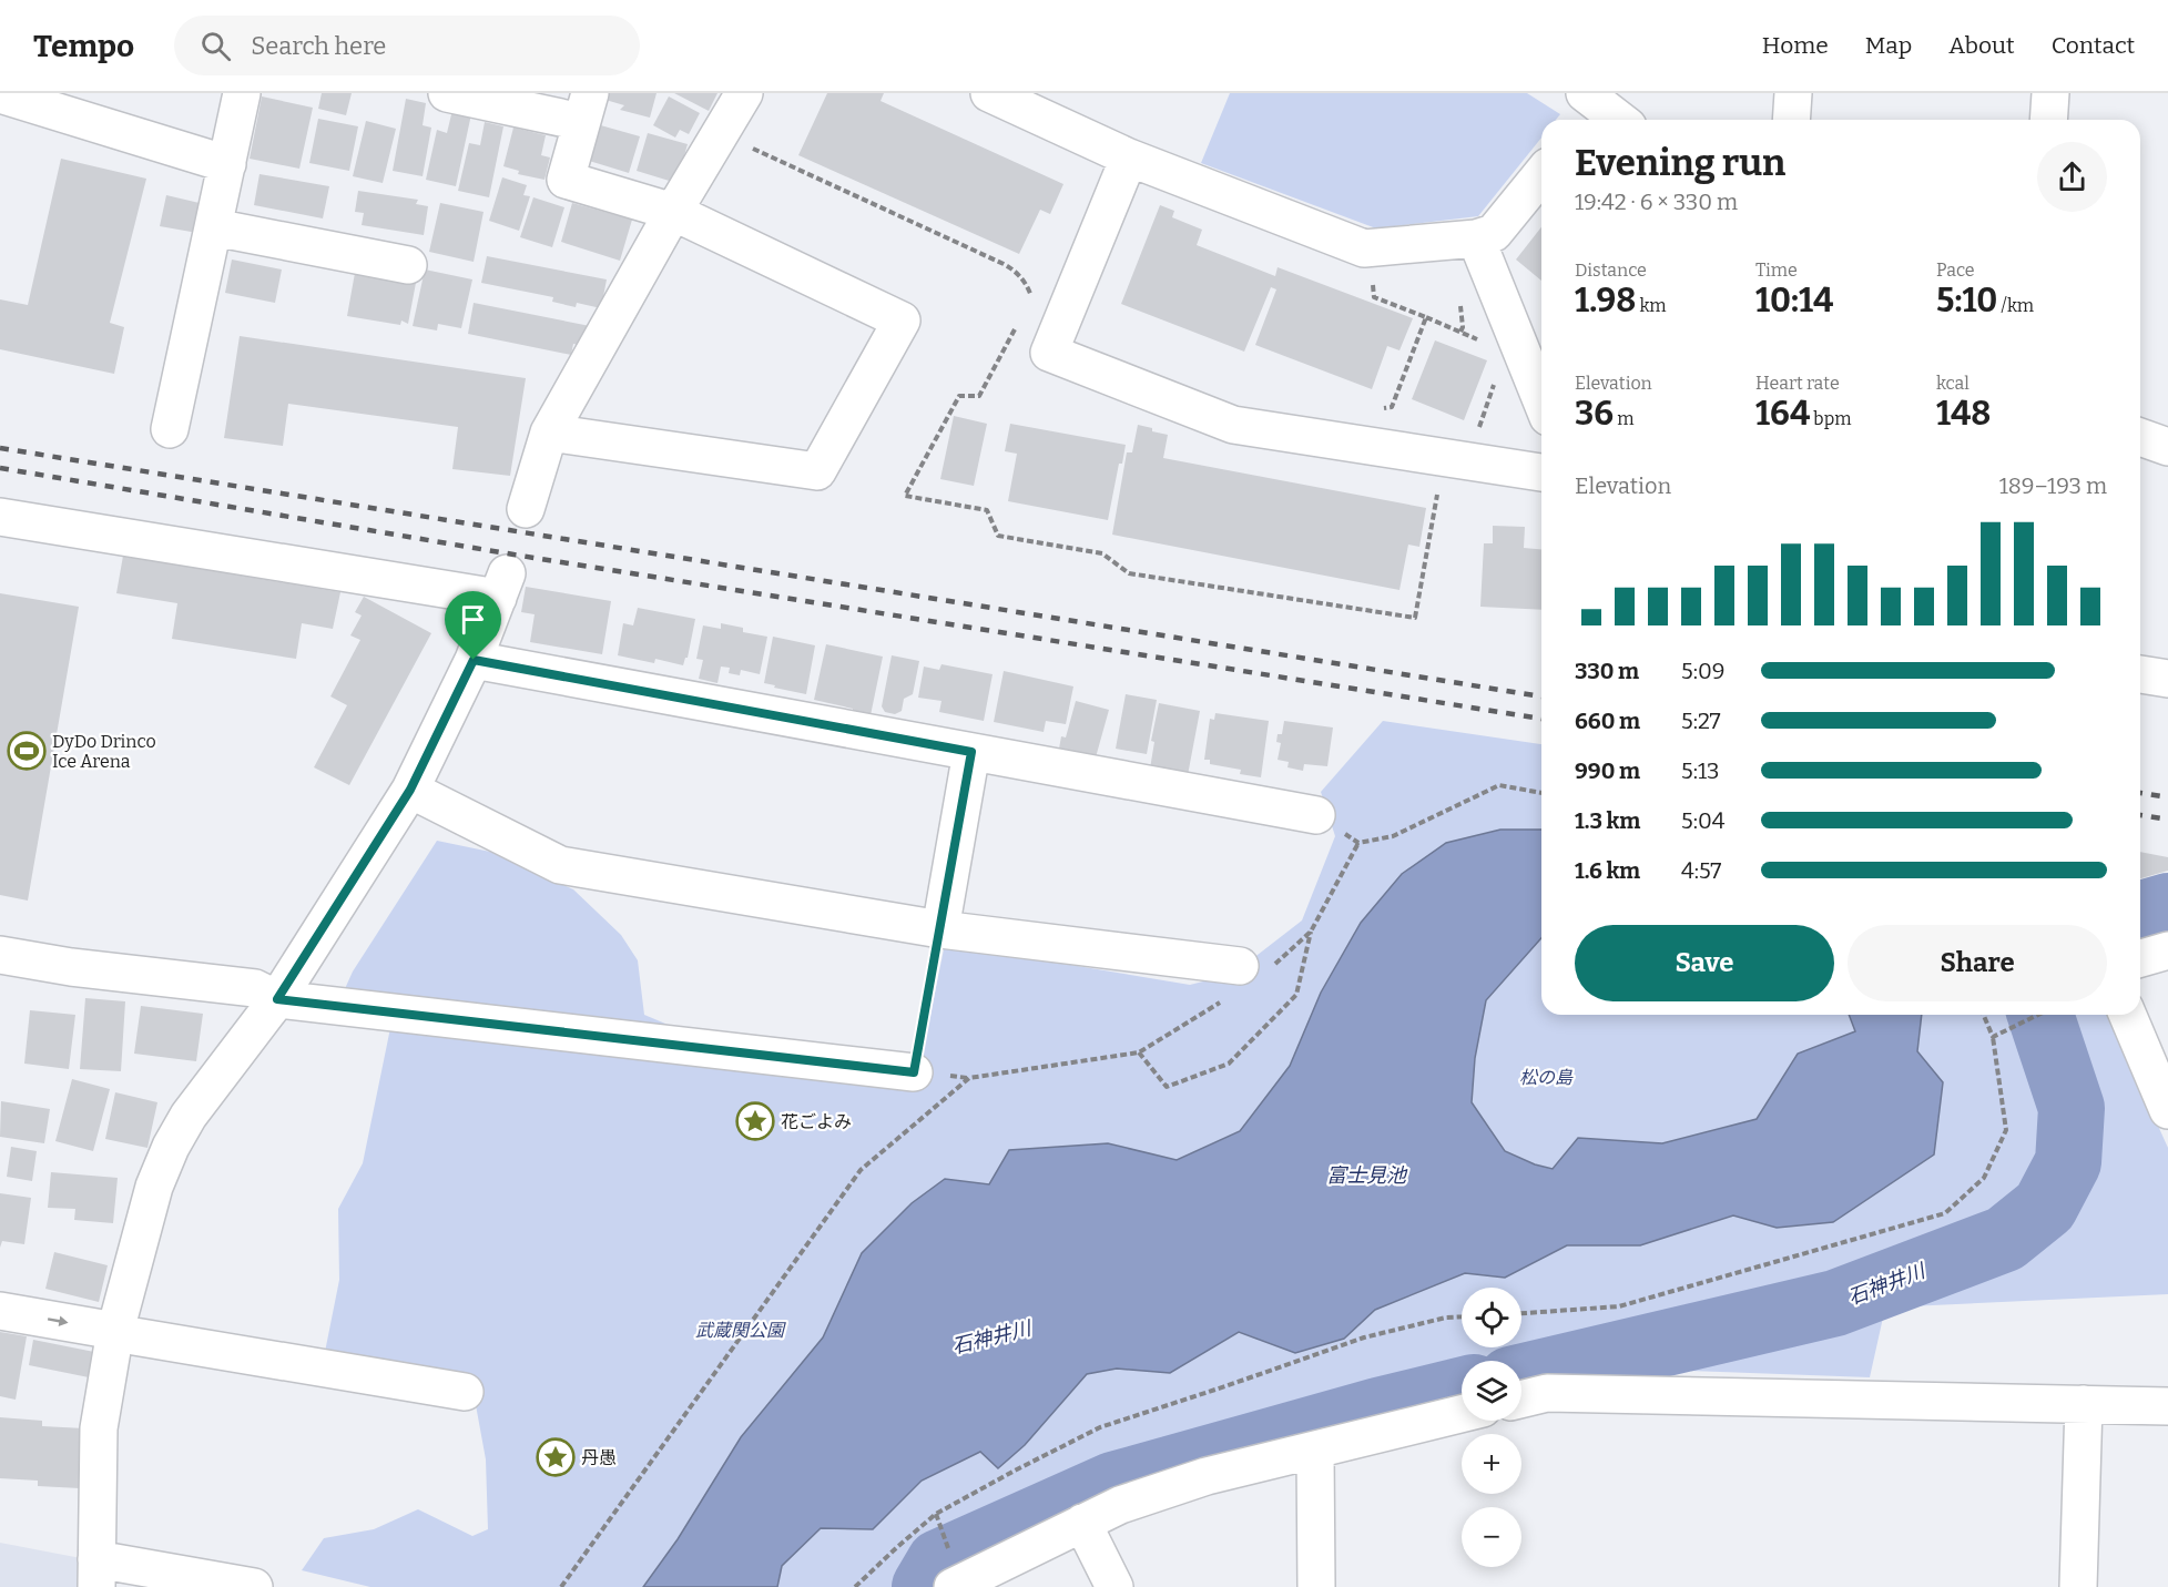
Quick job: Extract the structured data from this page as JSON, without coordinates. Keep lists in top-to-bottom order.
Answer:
{
  "water": ["富士見池", "石神井川"],
  "parks": ["松の島", "武蔵関公園"],
  "places": {
    "sports": ["DyDo Drinco Ice Arena"],
    "place": ["花ごよみ", "丹愚"]
  },
  "page": {
    "header": "Tempo",
    "search": "Search here",
    "nav": [
      "Home",
      "Map",
      "About",
      "Contact"
    ],
    "heading": ["Evening run", "19:42 · 6 × 330 m"],
    "stats": [
      ["Distance", "1.98 km"],
      ["Time", "10:14"],
      ["Pace", "5:10 /km"],
      ["Elevation", "36 m"],
      ["Heart rate", "164 bpm"],
      ["kcal", "148"]
    ],
    "chart": ["Elevation", "189–193 m"],
    "list": [
      {
        "name": "330 m",
        "note": "5:09"
      },
      {
        "name": "660 m",
        "note": "5:27"
      },
      {
        "name": "990 m",
        "note": "5:13"
      },
      {
        "name": "1.3 km",
        "note": "5:04"
      },
      {
        "name": "1.6 km",
        "note": "4:57"
      }
    ],
    "buttons": ["Save", "Share"],
    "map_buttons": ["+", "−"]
  }
}
